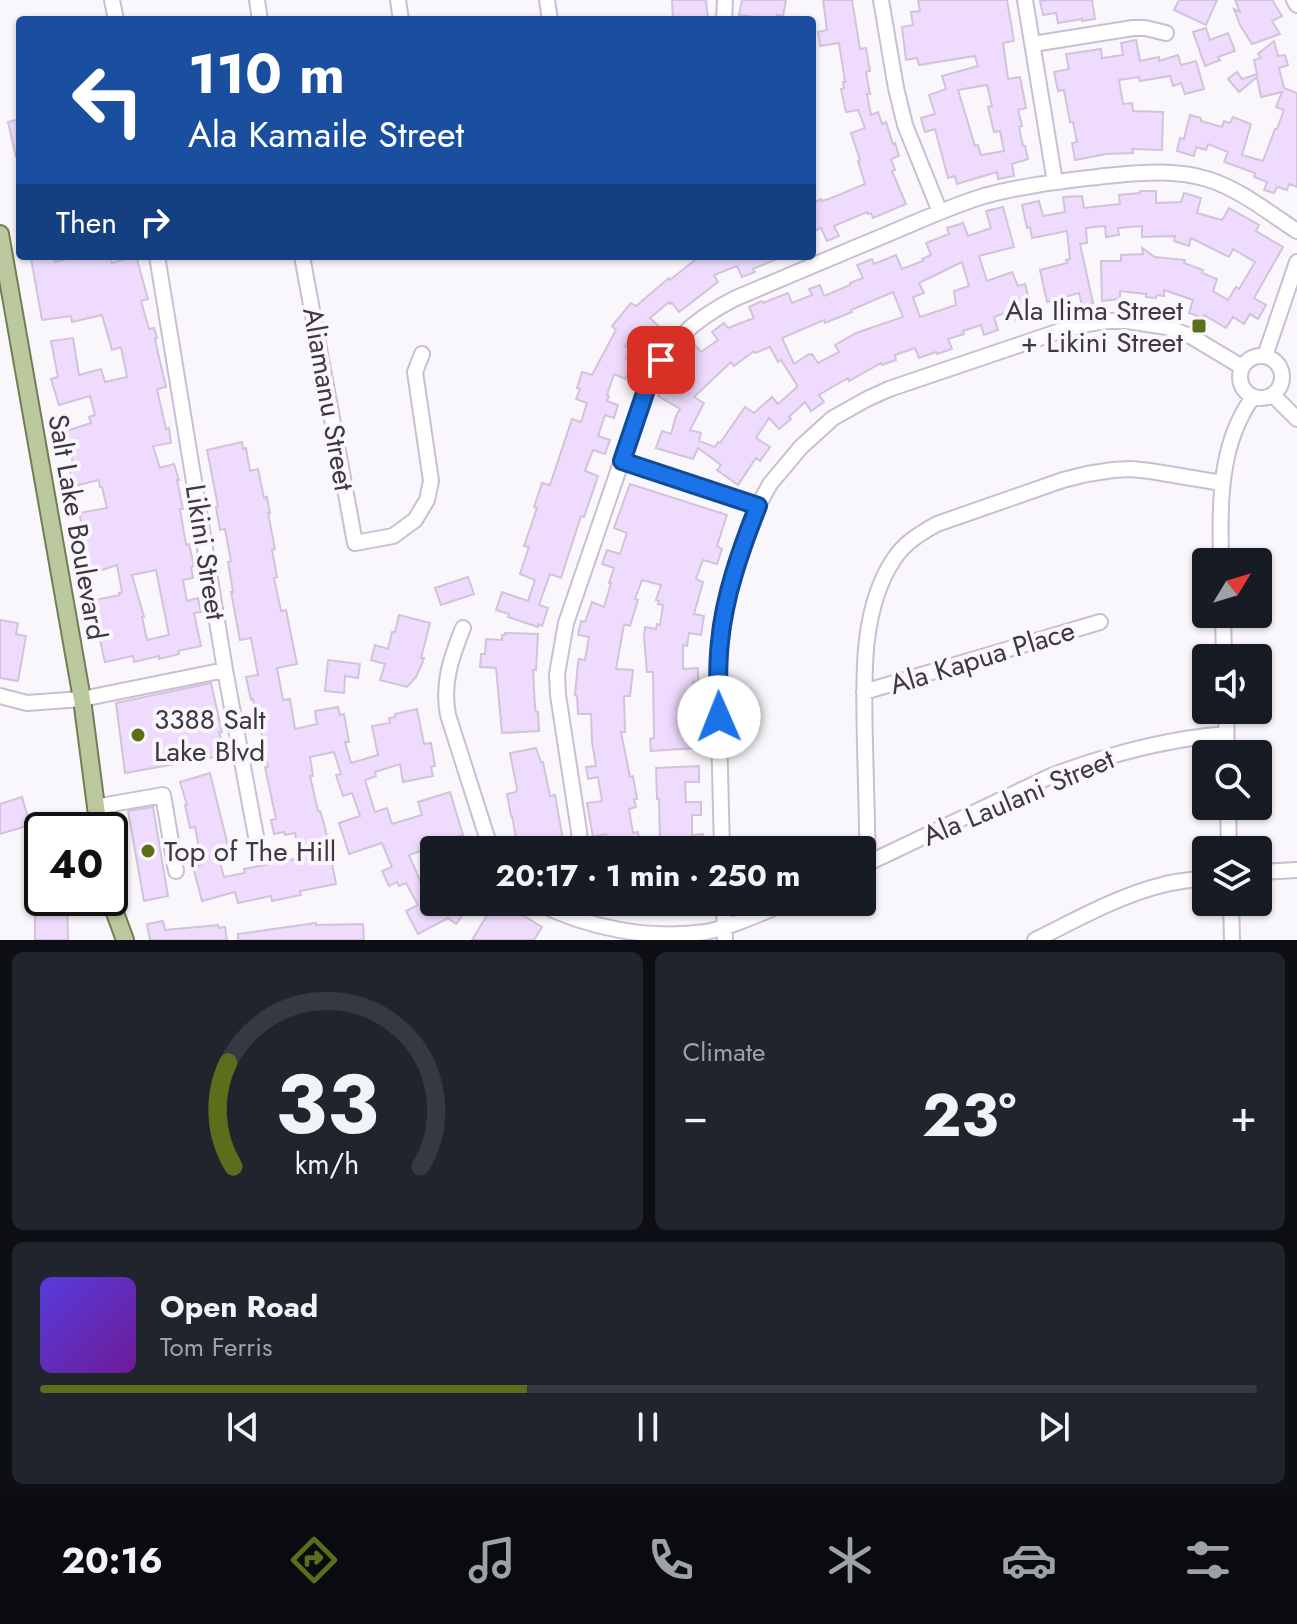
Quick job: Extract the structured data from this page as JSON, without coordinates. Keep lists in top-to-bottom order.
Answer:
{
  "streets": {
    "main road": ["Salt Lake Boulevard"],
    "street": [
      "Aliamanu Street",
      "Likini Street",
      "Ala Kapua Place",
      "Ala Laulani Street"
    ]
  },
  "places": {
    "transit": ["Ala Ilima Street + Likini Street"],
    "other": ["3388 Salt Lake Blvd", "Top of The Hill"]
  },
  "north": "top right",
  "page": {
    "turn": ["110 m", "Ala Kamaile Street"],
    "then": "Then",
    "limit": "40",
    "trip": "20:17 · 1 min · 250 m",
    "tile": "Climate",
    "heat": ["−", "23°", "+"],
    "song": ["Open Road", "Tom Ferris"],
    "tabs": "20:16",
    "gauge": ["33", "km/h"]
  }
}
